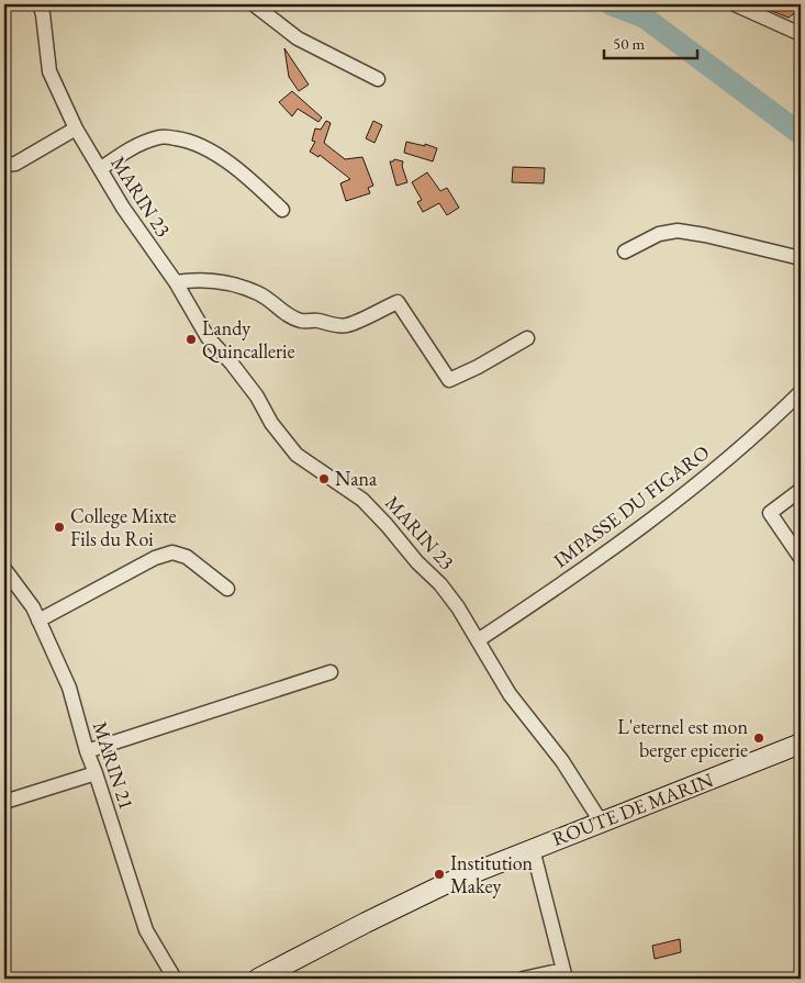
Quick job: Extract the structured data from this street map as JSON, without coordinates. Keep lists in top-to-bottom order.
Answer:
{
  "streets": {
    "main road": ["ROUTE DE MARIN"],
    "street": ["MARIN 23", "IMPASSE DU FIGARO", "MARIN 21"]
  },
  "crossings": [
    ["MARIN 23", "IMPASSE DU FIGARO"],
    ["MARIN 23", "ROUTE DE MARIN"]
  ],
  "places": [
    "Landy Quincallerie",
    "Nana",
    "College Mixte Fils du Roi",
    "L'eternel est mon berger epicerie",
    "Institution Makey"
  ],
  "scale_bar": "50 m"
}
